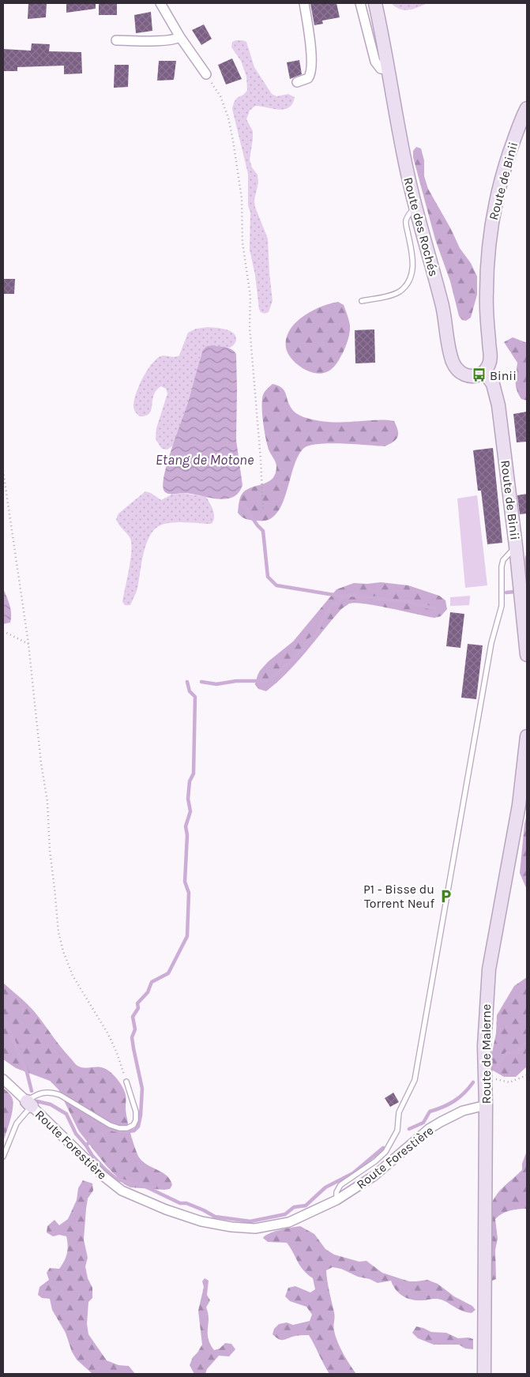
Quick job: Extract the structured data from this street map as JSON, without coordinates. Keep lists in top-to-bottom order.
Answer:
{
  "streets": {
    "street": [
      "Route de Binii",
      "Route des Rochés",
      "Route de Malerne",
      "Route Forestière"
    ]
  },
  "crossings": [
    ["Route de Binii", "Route des Rochés"],
    ["Route de Malerne", "Route Forestière"]
  ],
  "water": ["Etang de Motone"],
  "places": {
    "bus stop": ["Binii"],
    "parking": ["P1 - Bisse du Torrent Neuf"]
  }
}
